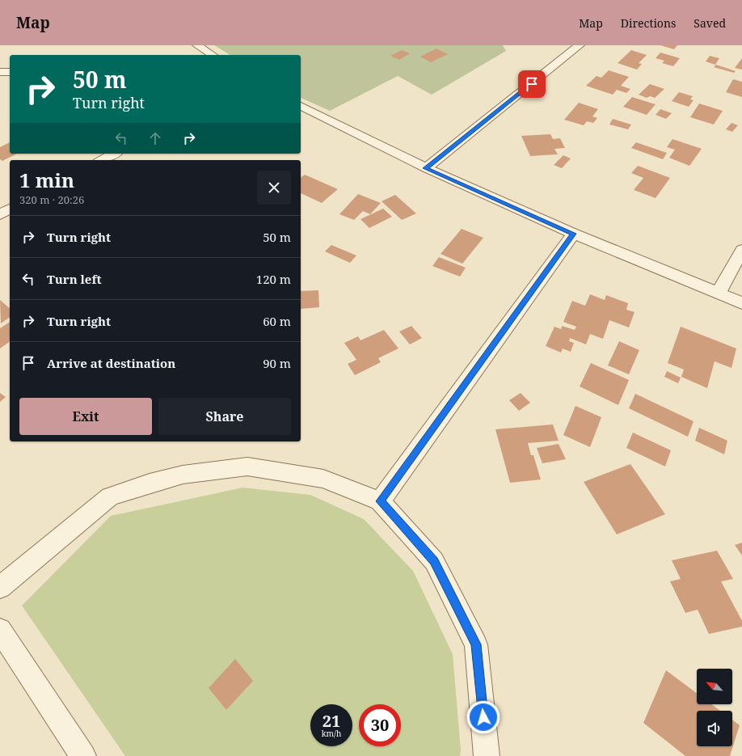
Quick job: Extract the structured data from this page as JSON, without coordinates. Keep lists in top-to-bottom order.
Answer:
{
  "north": "top left",
  "page": {
    "header": "Map",
    "nav": ["Map", "Directions", "Saved"],
    "turn": ["50 m", "Turn right"],
    "heading": ["1 min", "320 m · 20:26"],
    "list": [
      {
        "name": "Turn right",
        "value": "50 m"
      },
      {
        "name": "Turn left",
        "value": "120 m"
      },
      {
        "name": "Turn right",
        "value": "60 m"
      },
      {
        "name": "Arrive at destination",
        "value": "90 m"
      }
    ],
    "buttons": ["Exit", "Share"],
    "speed": "21 km/h",
    "limit": "30"
  }
}
